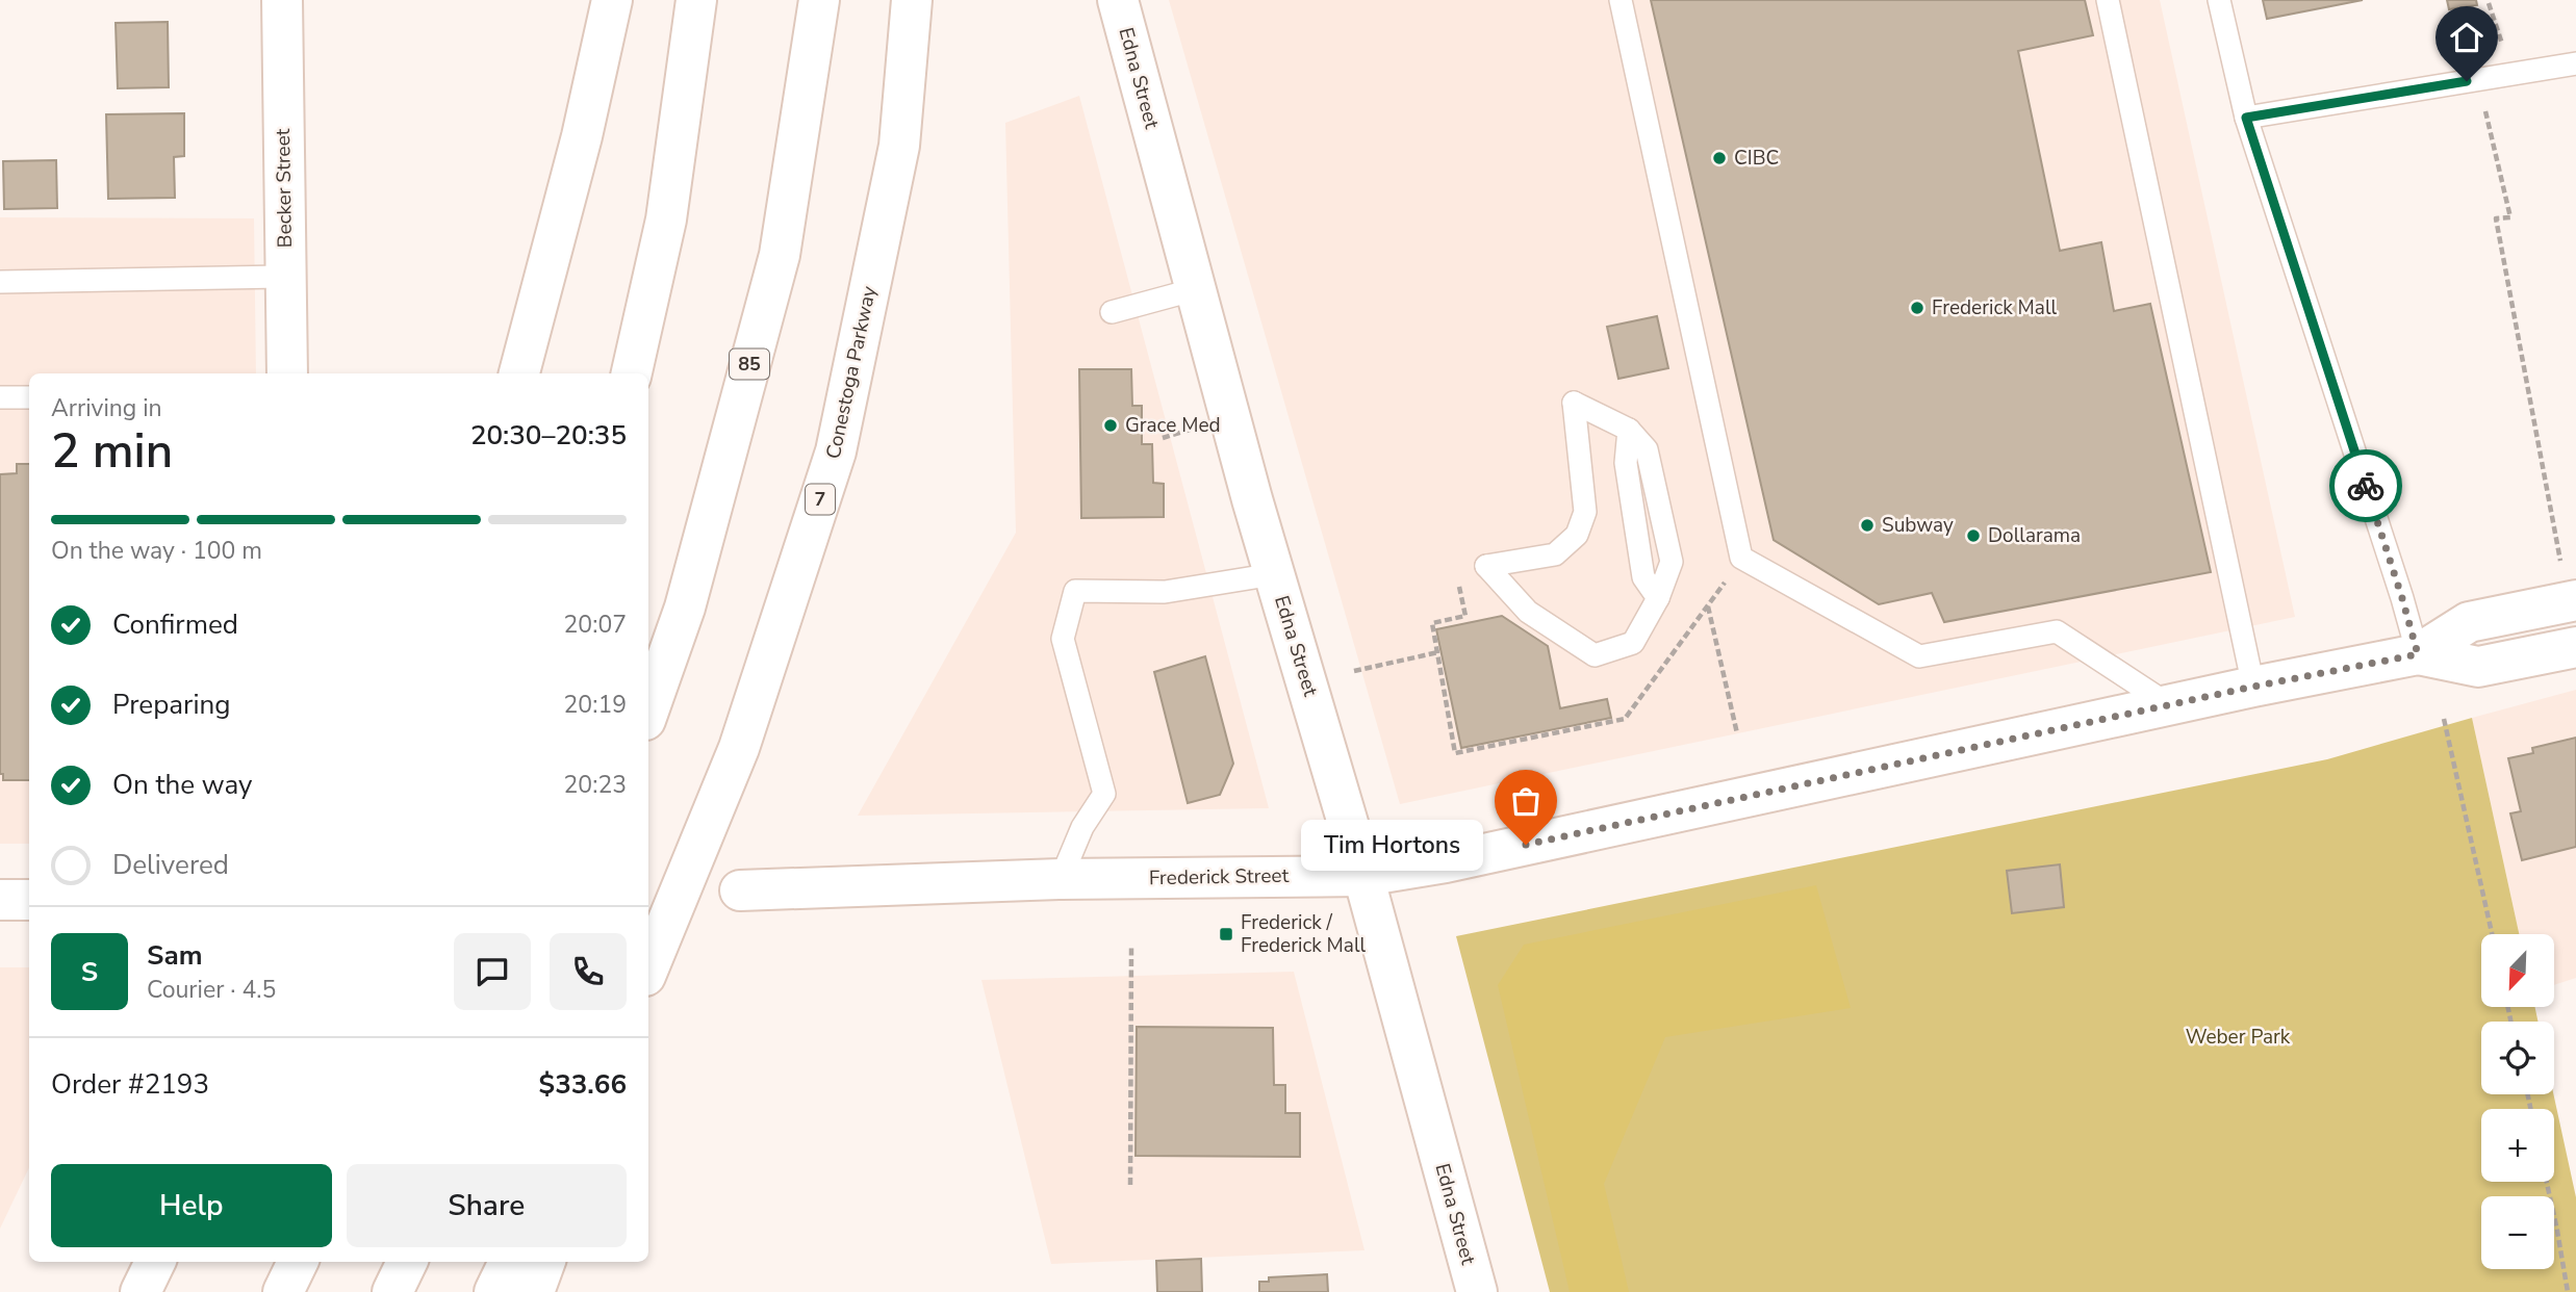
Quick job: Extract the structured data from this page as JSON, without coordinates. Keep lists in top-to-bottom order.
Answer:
{
  "streets": {
    "main road": [
      "Edna Street",
      "Becker Street",
      "85",
      "Conestoga Parkway",
      "7",
      "Frederick Street"
    ]
  },
  "crossings": [
    ["Edna Street", "Frederick Street"]
  ],
  "parks": ["Weber Park"],
  "places": {
    "other": [
      "CIBC",
      "Frederick Mall",
      "Grace Med",
      "Subway",
      "Dollarama",
      "Tim Hortons"
    ],
    "transit": ["Frederick / Frederick Mall"]
  },
  "north": "bottom left",
  "page": {
    "heading": ["2 min", "Arriving in", "20:30–20:35"],
    "panel": [
      "Sam",
      "Courier · 4.5",
      "Order #2193",
      "$33.66"
    ],
    "bar": "On the way · 100 m",
    "list": [
      ["Confirmed", "20:07"],
      ["Preparing", "20:19"],
      ["On the way", "20:23"],
      "Delivered"
    ],
    "bubble": "Tim Hortons",
    "round": "S",
    "map_buttons": ["+", "−"],
    "buttons": ["Help", "Share"]
  }
}
